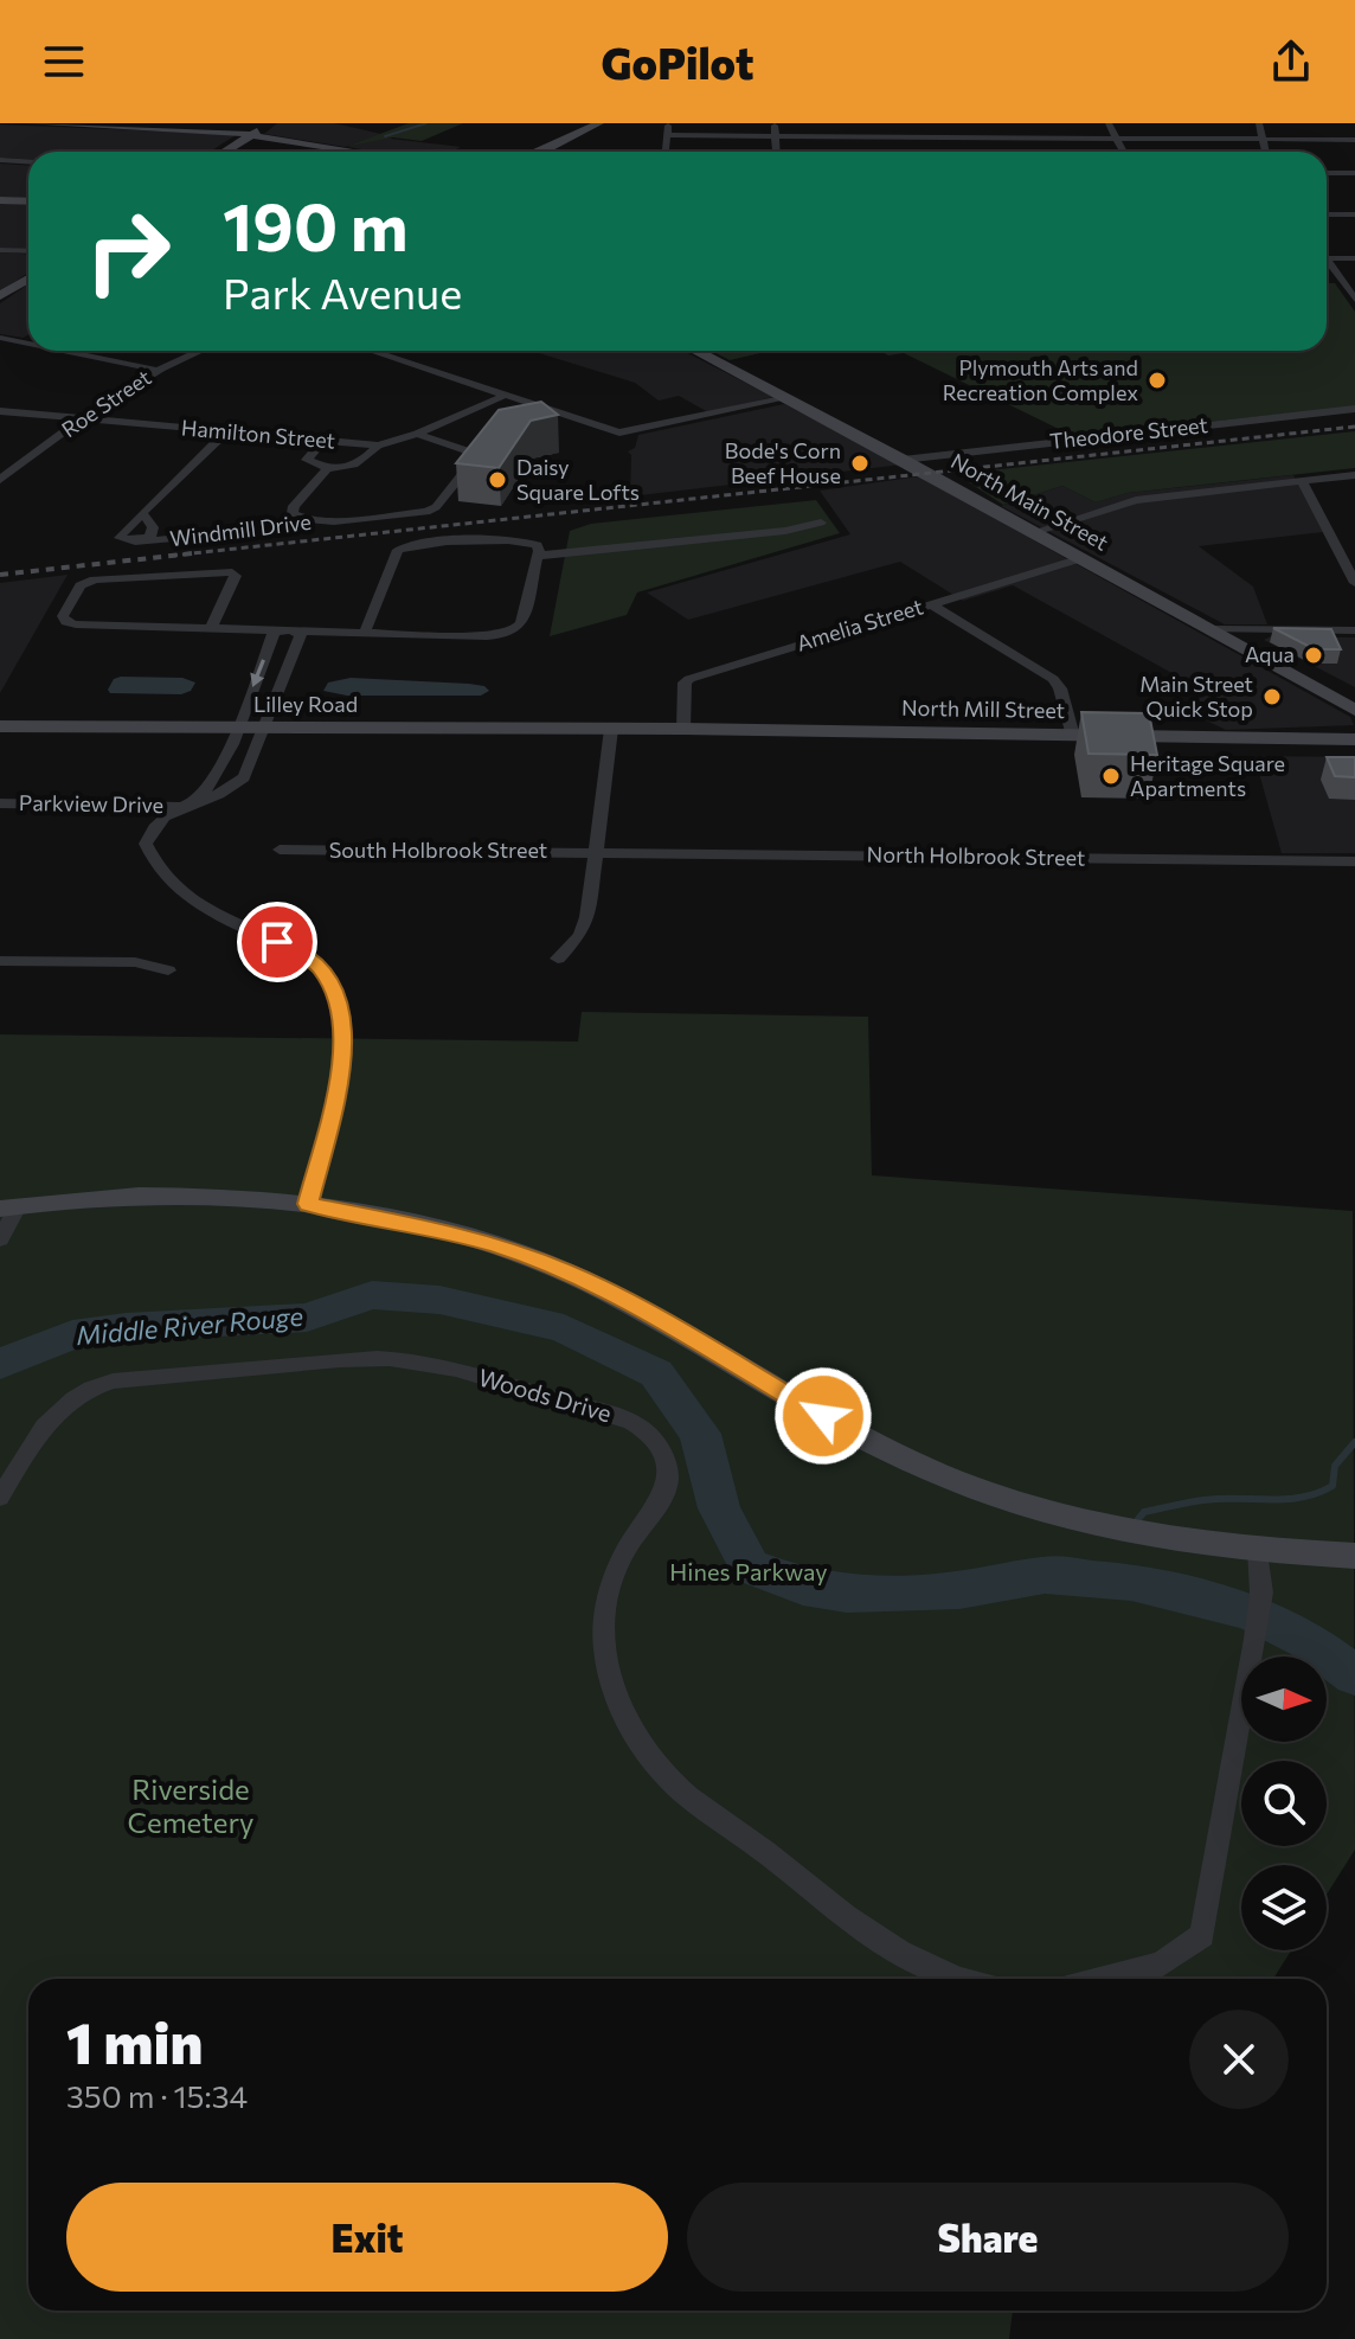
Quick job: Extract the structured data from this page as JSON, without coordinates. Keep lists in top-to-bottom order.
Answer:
{
  "streets": {
    "street": [
      "Roe Street",
      "Theodore Street",
      "Hamilton Street",
      "North Main Street",
      "Windmill Drive",
      "Amelia Street",
      "Lilley Road",
      "North Mill Street",
      "Parkview Drive",
      "South Holbrook Street",
      "North Holbrook Street",
      "Woods Drive"
    ]
  },
  "crossings": [
    ["Roe Street", "Hamilton Street"],
    ["Theodore Street", "North Main Street"],
    ["Hamilton Street", "Windmill Drive"],
    ["North Main Street", "Amelia Street"],
    ["Amelia Street", "North Mill Street"],
    ["Lilley Road", "North Mill Street"],
    ["South Holbrook Street", "North Holbrook Street"]
  ],
  "water": ["Middle River Rouge"],
  "parks": ["Hines Parkway", "Riverside Cemetery"],
  "places": [
    "Plymouth Arts and Recreation Complex",
    "Bode's Corn Beef House",
    "Daisy Square Lofts",
    "Aqua",
    "Main Street Quick Stop",
    "Heritage Square Apartments"
  ],
  "north": "right",
  "page": {
    "header": "GoPilot",
    "turn": ["190 m", "Park Avenue"],
    "heading": ["1 min", "350 m · 15:34"],
    "buttons": ["Exit", "Share"]
  }
}
